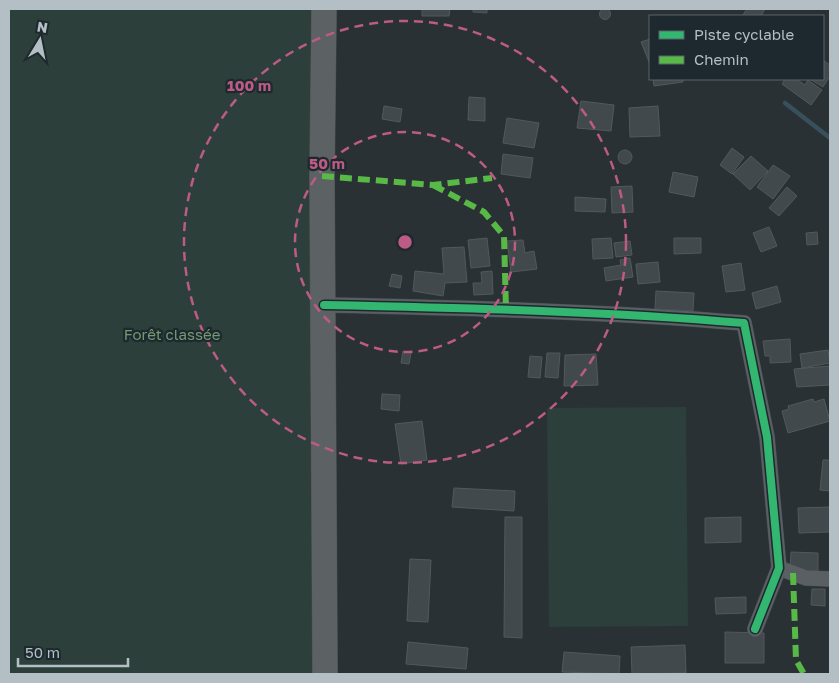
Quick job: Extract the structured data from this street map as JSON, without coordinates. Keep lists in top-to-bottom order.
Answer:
{
  "parks": ["Forêt classée"],
  "legend": ["Piste cyclable", "Chemin"],
  "scale_bar": "50 m",
  "north": "top",
  "rings": ["100 m", "50 m"]
}
